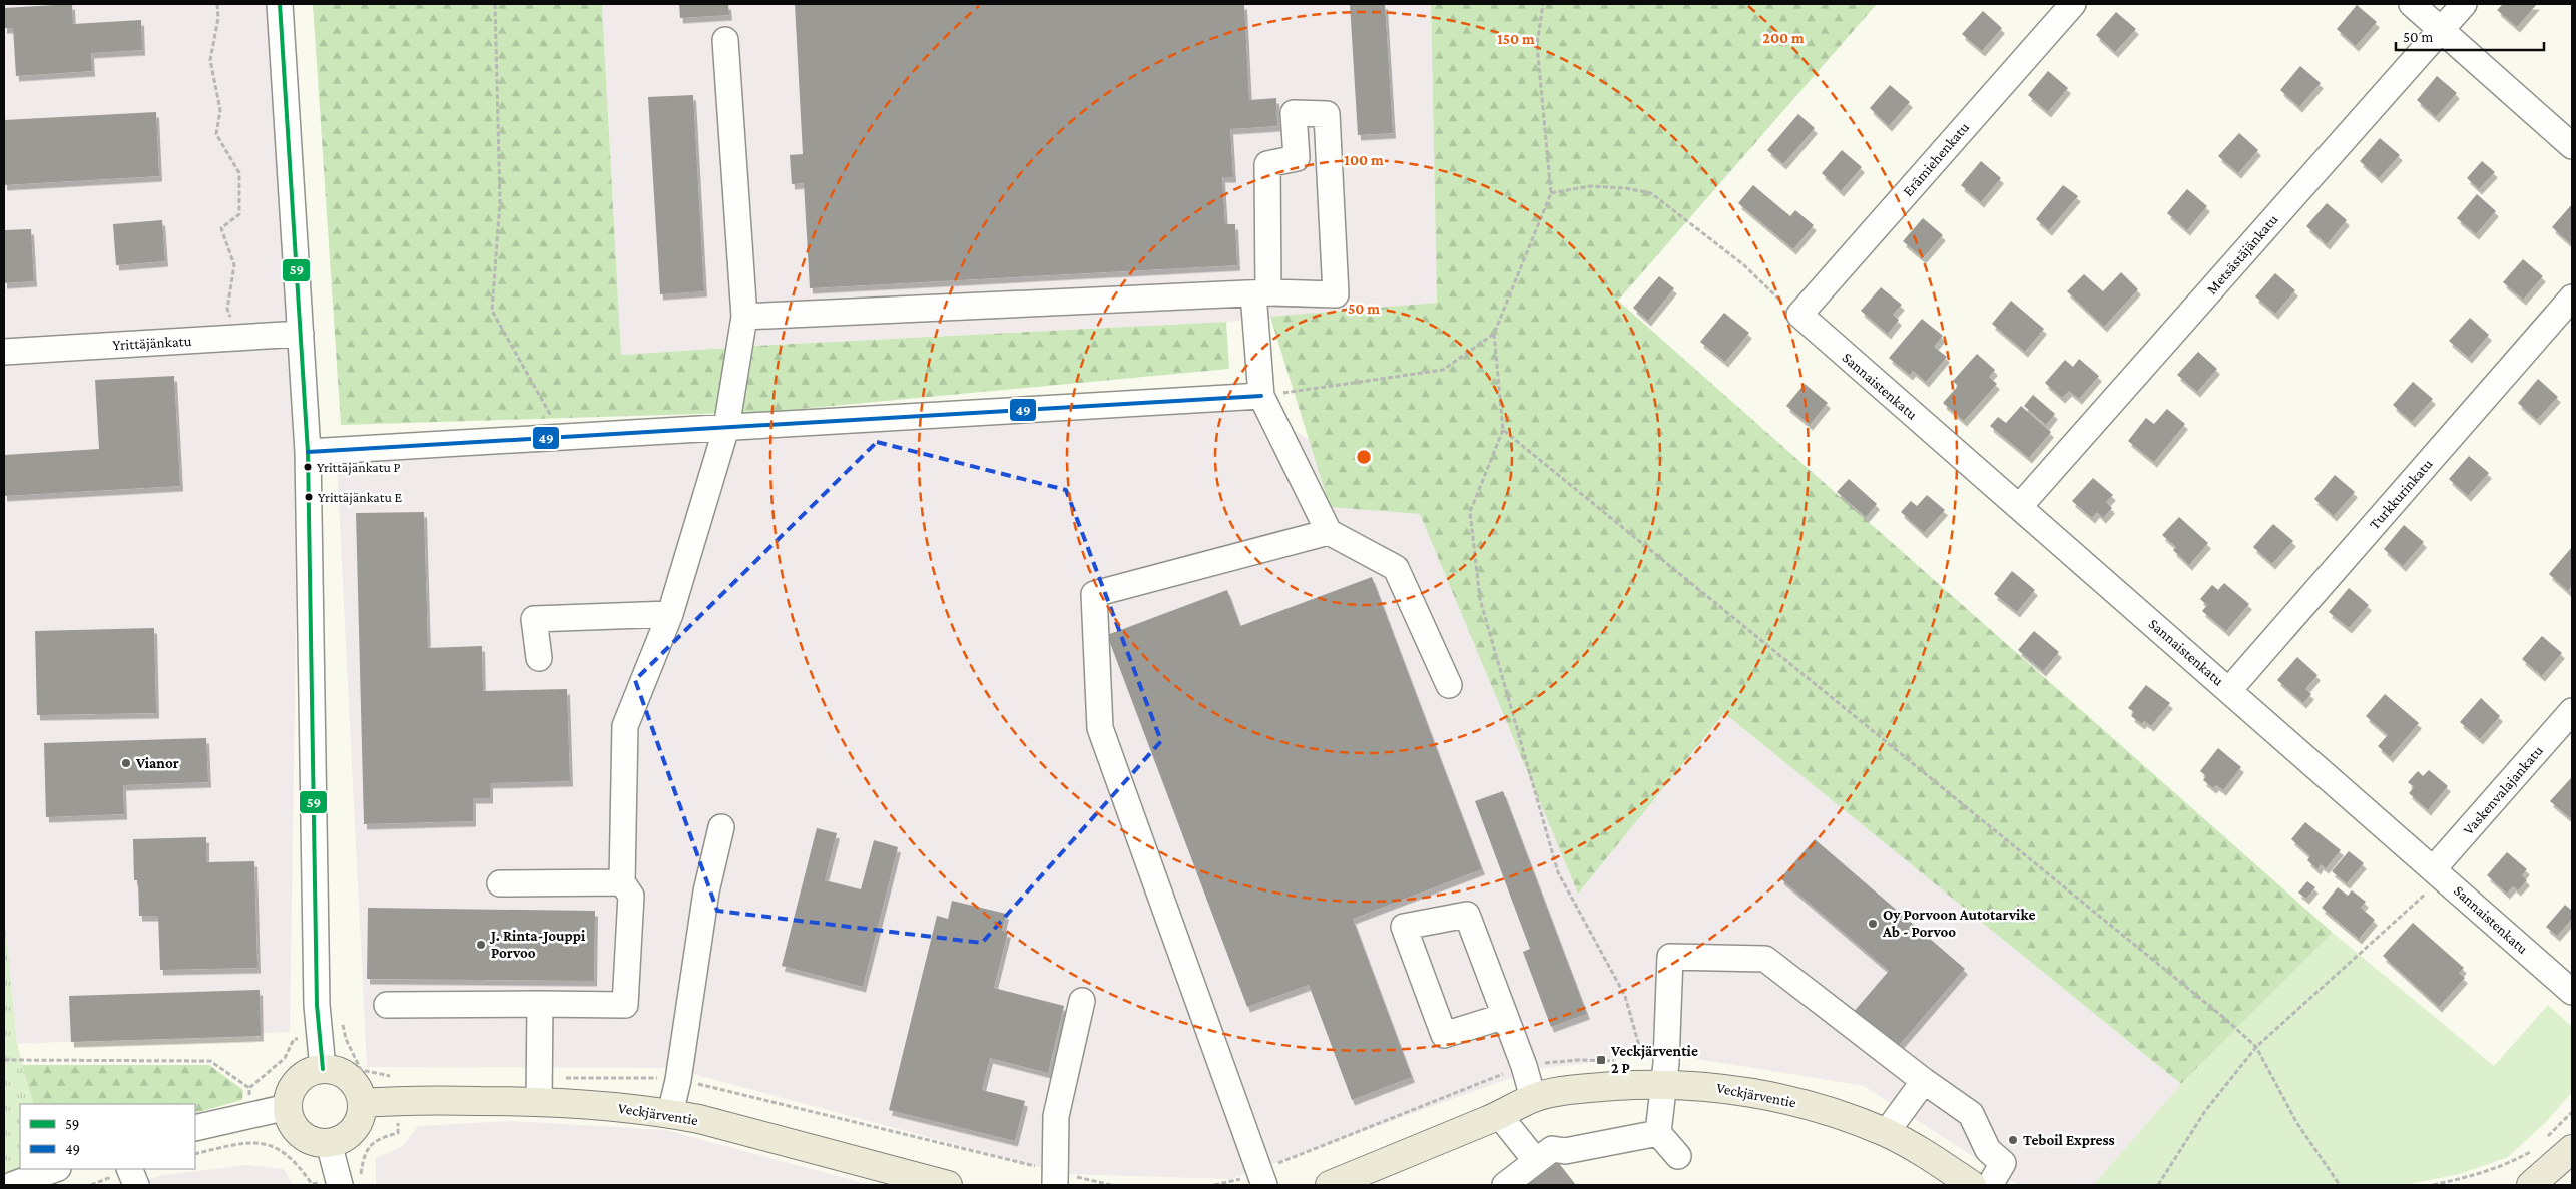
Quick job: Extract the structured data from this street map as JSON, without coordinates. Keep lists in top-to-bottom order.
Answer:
{
  "streets": {
    "main road": ["Veckjärventie"],
    "street": [
      "Erämiehenkatu",
      "Metsästäjänkatu",
      "Yrittäjänkatu",
      "Sannaistenkatu",
      "Turkkurinkatu",
      "Vaskenvalajankatu"
    ]
  },
  "crossings": [
    ["Erämiehenkatu", "Sannaistenkatu"],
    ["Metsästäjänkatu", "Sannaistenkatu"],
    ["Sannaistenkatu", "Turkkurinkatu"],
    ["Sannaistenkatu", "Vaskenvalajankatu"]
  ],
  "places": {
    "other": [
      "Yrittäjänkatu P",
      "Yrittäjänkatu E",
      "Vianor",
      "Oy Porvoon Autotarvike Ab - Porvoo",
      "J. Rinta-Jouppi Porvoo",
      "Teboil Express"
    ],
    "transit": ["Veckjärventie 2 P"]
  },
  "lines": ["transit line 59", "transit line 49"],
  "legend": ["59", "49"],
  "scale_bar": "50 m",
  "rings": [
    "200 m",
    "150 m",
    "100 m",
    "50 m"
  ]
}
